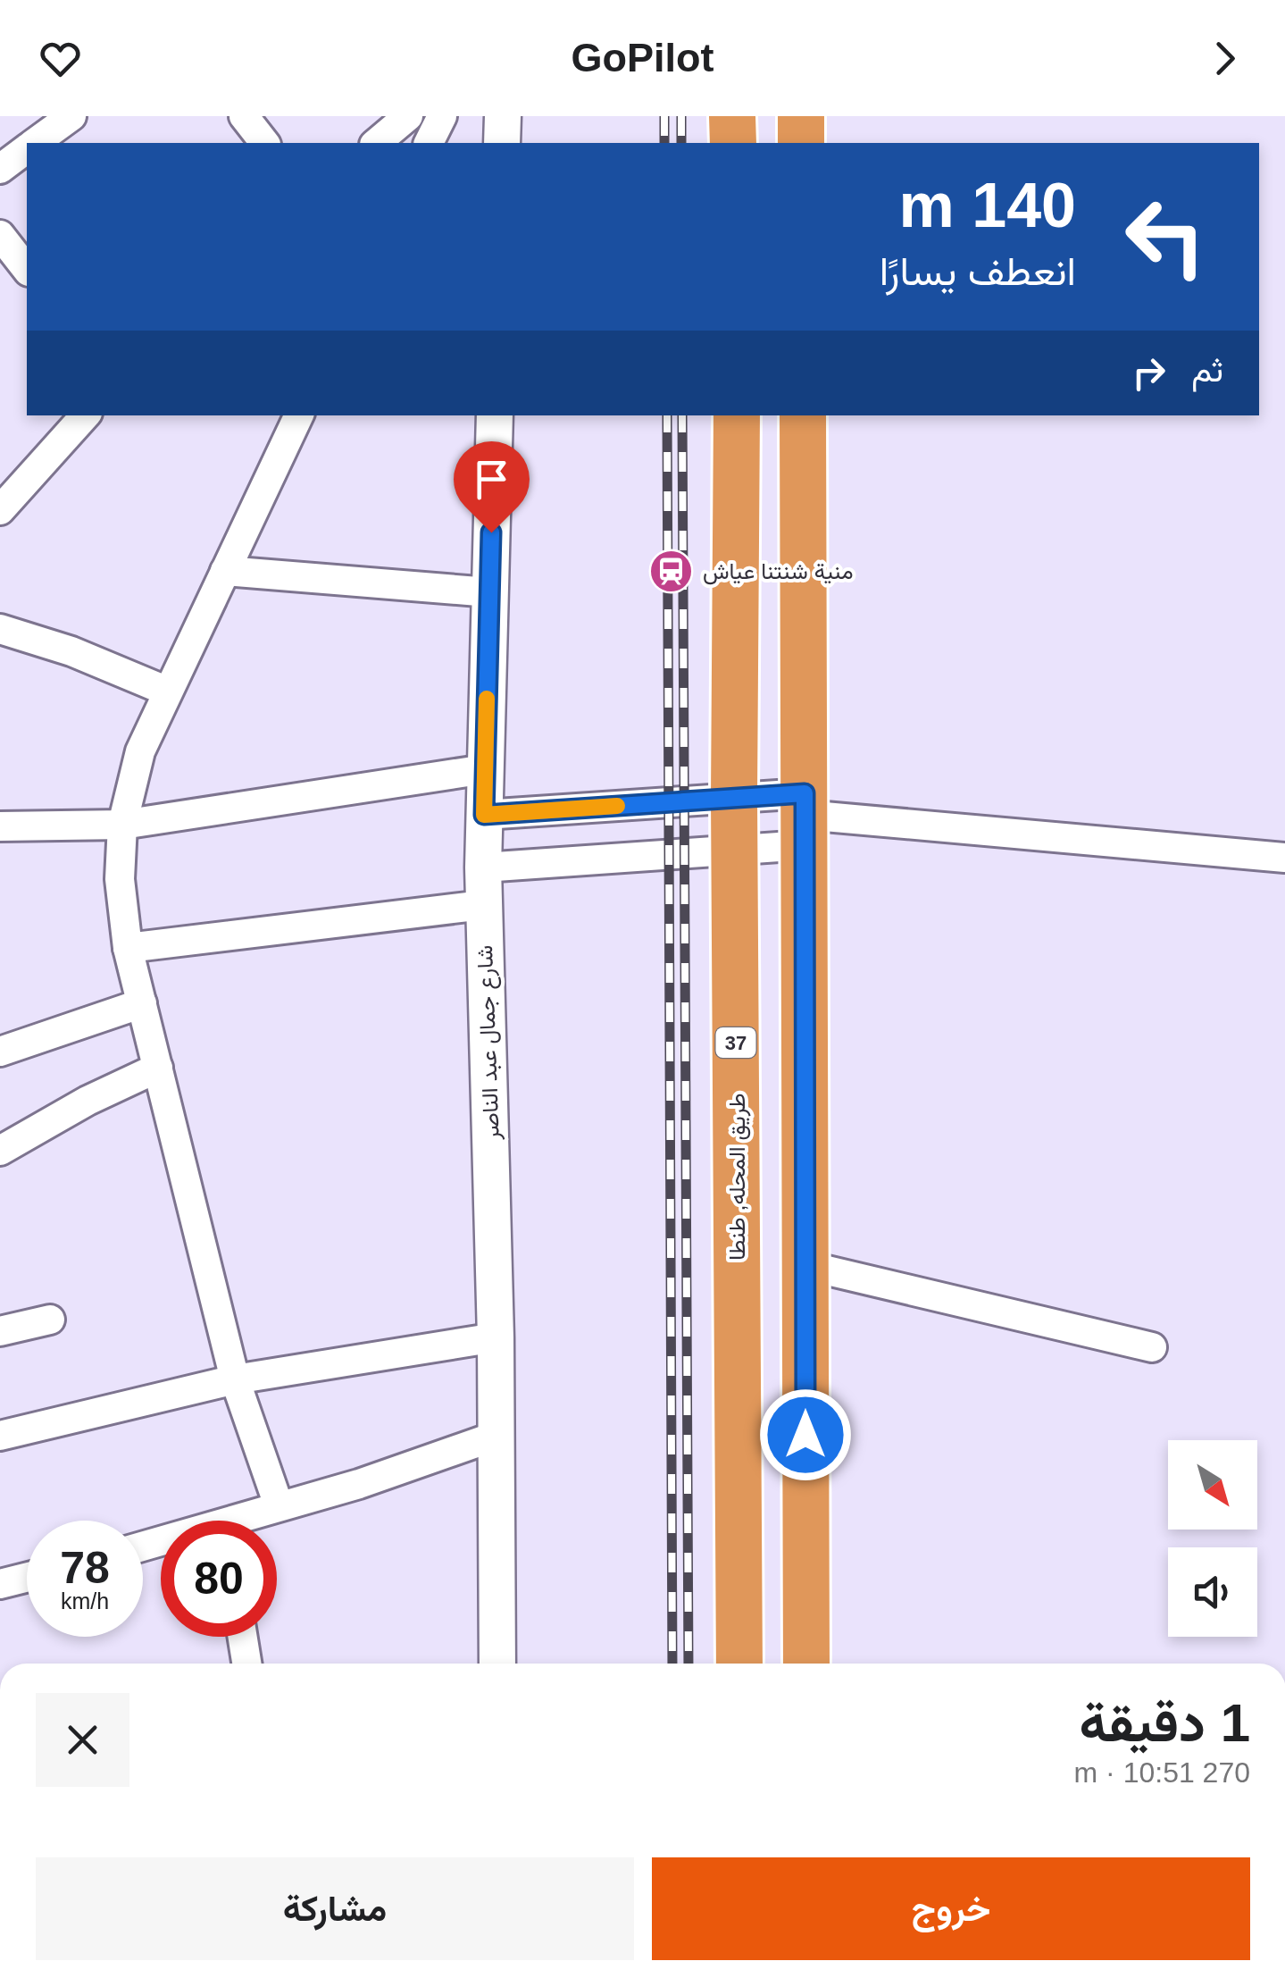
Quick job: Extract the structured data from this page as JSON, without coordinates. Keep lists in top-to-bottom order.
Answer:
{
  "streets": {
    "highway": ["37", "طريق المحله, طنطا"],
    "street": ["شارع جمال عبد الناصر"]
  },
  "places": {
    "station": ["منية شنتنا عياش"]
  },
  "north": "bottom right",
  "page": {
    "header": "GoPilot",
    "turn": ["140 m", "انعطف يسارًا"],
    "then": "ثم",
    "speed": "78 km/h",
    "limit": "80",
    "heading": ["1 دقيقة", "270 m · 10:51"],
    "buttons": ["خروج", "مشاركة"]
  }
}
